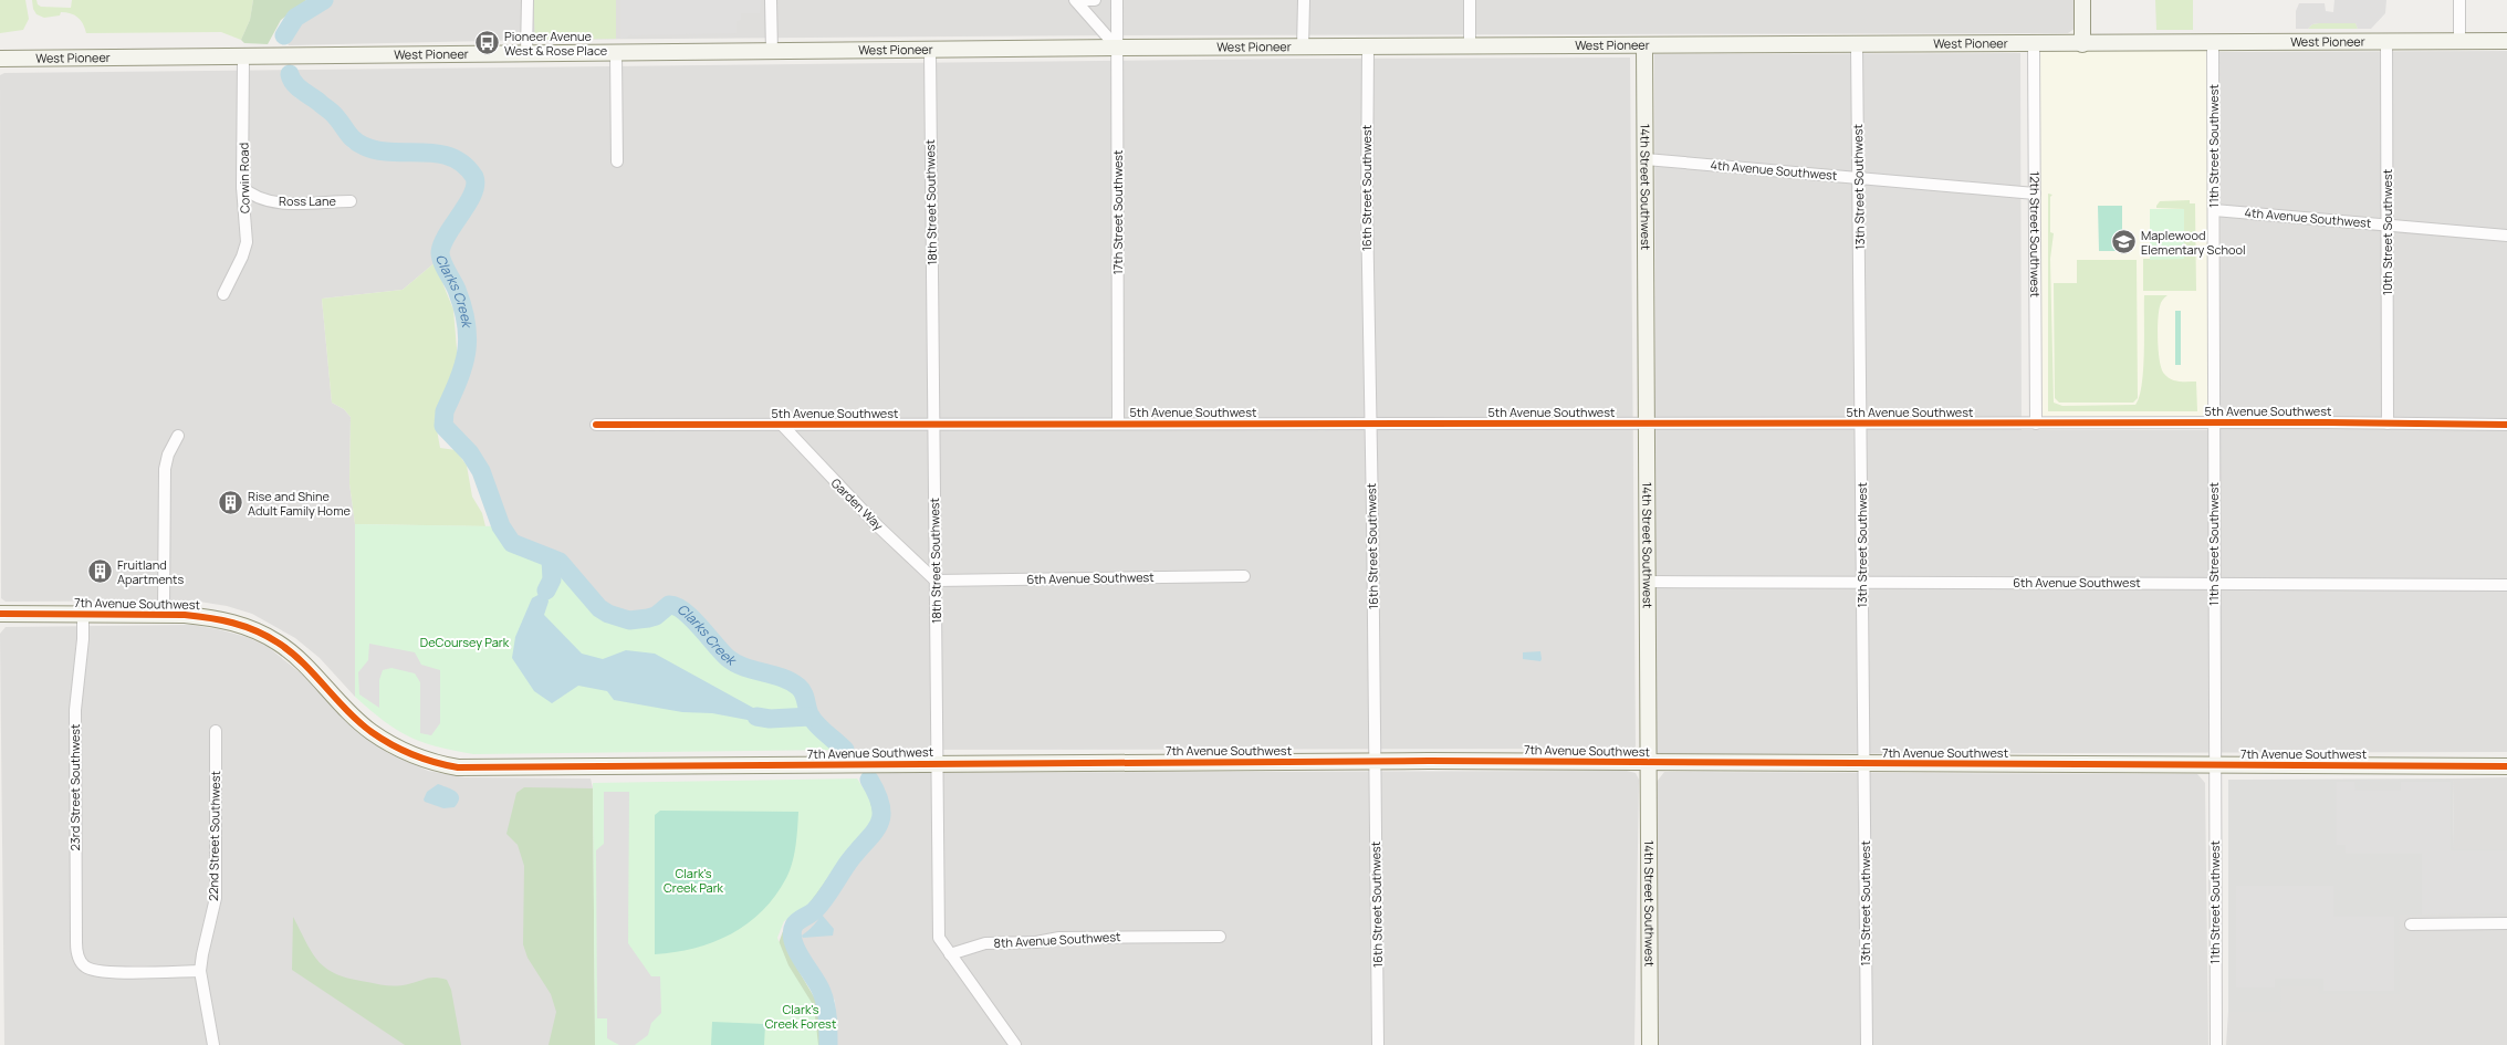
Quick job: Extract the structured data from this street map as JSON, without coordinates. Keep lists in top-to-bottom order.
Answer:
{
  "streets": {
    "street": [
      "West Pioneer",
      "11th Street Southwest",
      "4th Avenue Southwest",
      "Corwin Road",
      "14th Street Southwest",
      "13th Street Southwest",
      "16th Street Southwest",
      "Ross Lane",
      "18th Street Southwest",
      "17th Street Southwest",
      "10th Street Southwest",
      "12th Street Southwest",
      "5th Avenue Southwest",
      "Garden Way",
      "6th Avenue Southwest",
      "7th Avenue Southwest",
      "23rd Street Southwest",
      "22nd Street Southwest",
      "8th Avenue Southwest"
    ]
  },
  "crossings": [
    ["West Pioneer", "11th Street Southwest"],
    ["West Pioneer", "Corwin Road"],
    ["West Pioneer", "14th Street Southwest"],
    ["West Pioneer", "13th Street Southwest"],
    ["West Pioneer", "16th Street Southwest"],
    ["West Pioneer", "18th Street Southwest"],
    ["West Pioneer", "17th Street Southwest"],
    ["West Pioneer", "10th Street Southwest"],
    ["West Pioneer", "12th Street Southwest"],
    ["11th Street Southwest", "4th Avenue Southwest"],
    ["11th Street Southwest", "5th Avenue Southwest"],
    ["11th Street Southwest", "6th Avenue Southwest"],
    ["11th Street Southwest", "7th Avenue Southwest"],
    ["4th Avenue Southwest", "14th Street Southwest"],
    ["4th Avenue Southwest", "13th Street Southwest"],
    ["4th Avenue Southwest", "10th Street Southwest"],
    ["4th Avenue Southwest", "12th Street Southwest"],
    ["Corwin Road", "Ross Lane"],
    ["14th Street Southwest", "5th Avenue Southwest"],
    ["14th Street Southwest", "6th Avenue Southwest"],
    ["14th Street Southwest", "7th Avenue Southwest"],
    ["13th Street Southwest", "5th Avenue Southwest"],
    ["13th Street Southwest", "6th Avenue Southwest"],
    ["13th Street Southwest", "7th Avenue Southwest"],
    ["16th Street Southwest", "5th Avenue Southwest"],
    ["16th Street Southwest", "7th Avenue Southwest"],
    ["18th Street Southwest", "5th Avenue Southwest"],
    ["18th Street Southwest", "Garden Way"],
    ["18th Street Southwest", "6th Avenue Southwest"],
    ["18th Street Southwest", "7th Avenue Southwest"],
    ["18th Street Southwest", "8th Avenue Southwest"],
    ["17th Street Southwest", "5th Avenue Southwest"],
    ["10th Street Southwest", "5th Avenue Southwest"],
    ["12th Street Southwest", "5th Avenue Southwest"],
    ["5th Avenue Southwest", "Garden Way"],
    ["Garden Way", "6th Avenue Southwest"],
    ["7th Avenue Southwest", "23rd Street Southwest"],
    ["23rd Street Southwest", "22nd Street Southwest"]
  ],
  "water": ["Clarks Creek"],
  "parks": ["DeCoursey Park", "Clark's Creek Park", "Clark's Creek Forest"],
  "places": {
    "bus stop": ["Pioneer Avenue West & Rose Place"],
    "school or university": ["Maplewood Elementary School"],
    "building": ["Rise and Shine Adult Family Home", "Fruitland Apartments"]
  }
}
